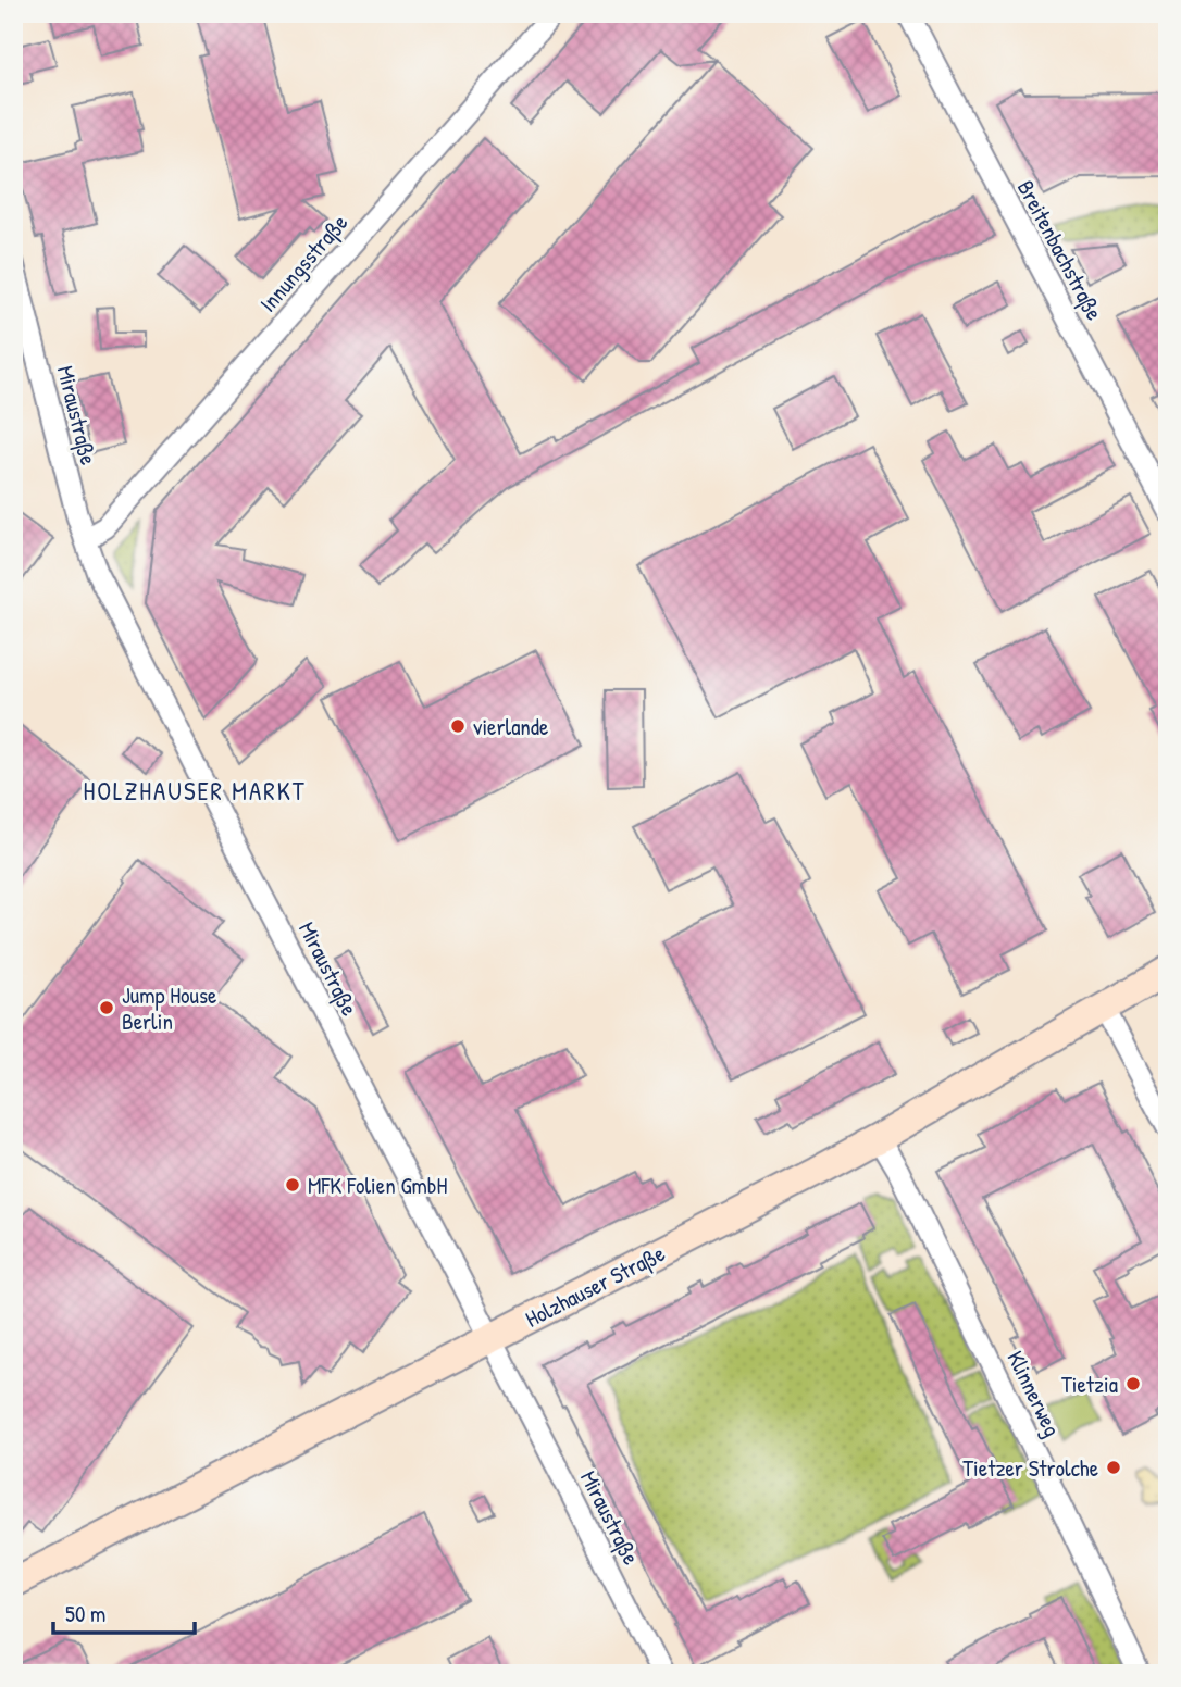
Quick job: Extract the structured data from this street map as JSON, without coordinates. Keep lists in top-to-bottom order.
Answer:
{
  "streets": {
    "main road": ["Holzhauser Straße"],
    "street": [
      "Breitenbachstraße",
      "Innungsstraße",
      "Miraustraße",
      "Klinnerweg"
    ]
  },
  "crossings": [
    ["Innungsstraße", "Miraustraße"],
    ["Miraustraße", "Holzhauser Straße"],
    ["Holzhauser Straße", "Klinnerweg"]
  ],
  "districts": ["HOLZHAUSER MARKT"],
  "places": [
    "vierlande",
    "Jump House Berlin",
    "MFK Folien GmbH",
    "Tietzia",
    "Tietzer Strolche"
  ],
  "scale_bar": "50 m"
}
